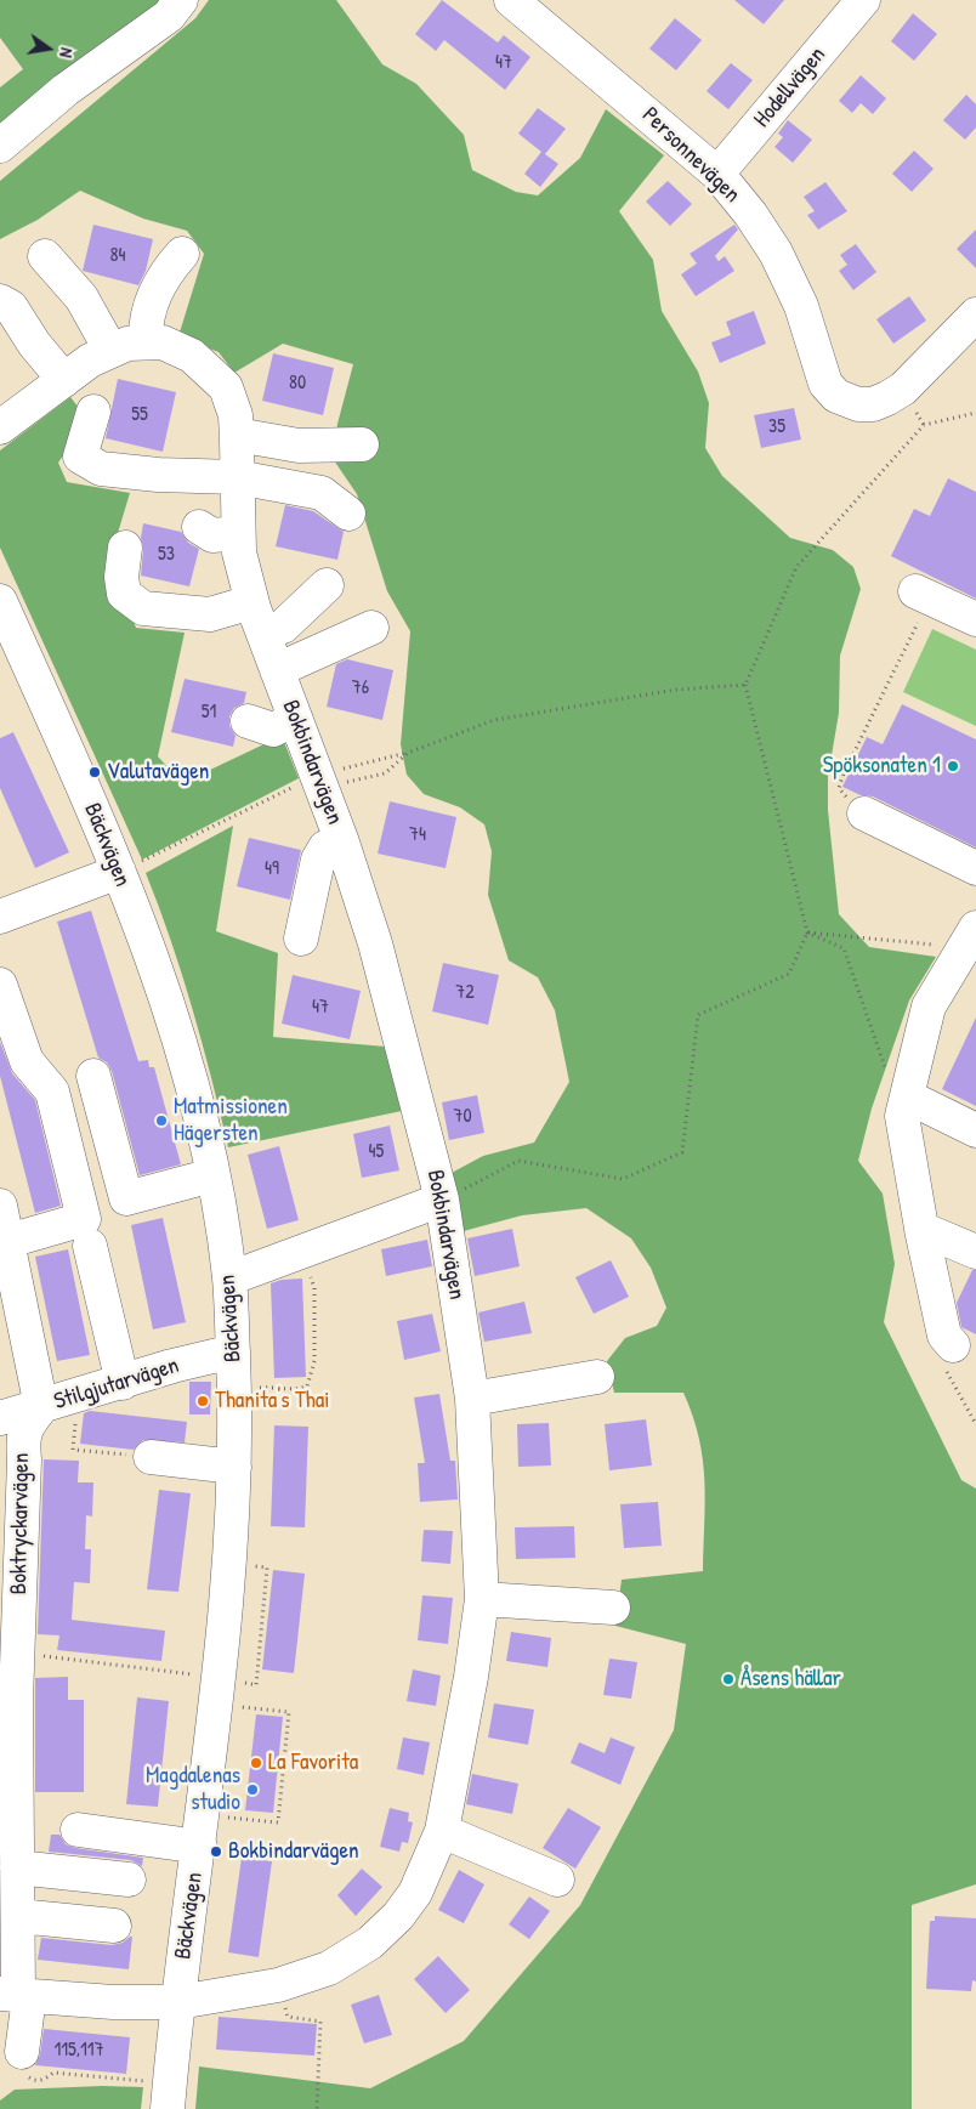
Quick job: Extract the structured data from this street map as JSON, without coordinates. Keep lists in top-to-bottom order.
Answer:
{
  "streets": {
    "street": [
      "Hodellvägen",
      "Personnevägen",
      "Bokbindarvägen",
      "Bäckvägen",
      "Stilgjutarvägen",
      "Boktryckarvägen"
    ]
  },
  "crossings": [
    ["Hodellvägen", "Personnevägen"],
    ["Bokbindarvägen", "Bäckvägen"],
    ["Bokbindarvägen", "Boktryckarvägen"],
    ["Bäckvägen", "Stilgjutarvägen"],
    ["Stilgjutarvägen", "Boktryckarvägen"]
  ],
  "places": [
    "Spöksonaten 1",
    "Valutavägen",
    "Matmissionen Hägersten",
    "Thanita's Thai",
    "Åsens hällar",
    "La Favorita",
    "Magdalenas studio",
    "Bokbindarvägen"
  ],
  "house_numbers": [
    "47",
    "84",
    "80",
    "55",
    "35",
    "53",
    "76",
    "51",
    "74",
    "49",
    "72",
    "47",
    "70",
    "45",
    "115,117"
  ],
  "north": "right"
}
